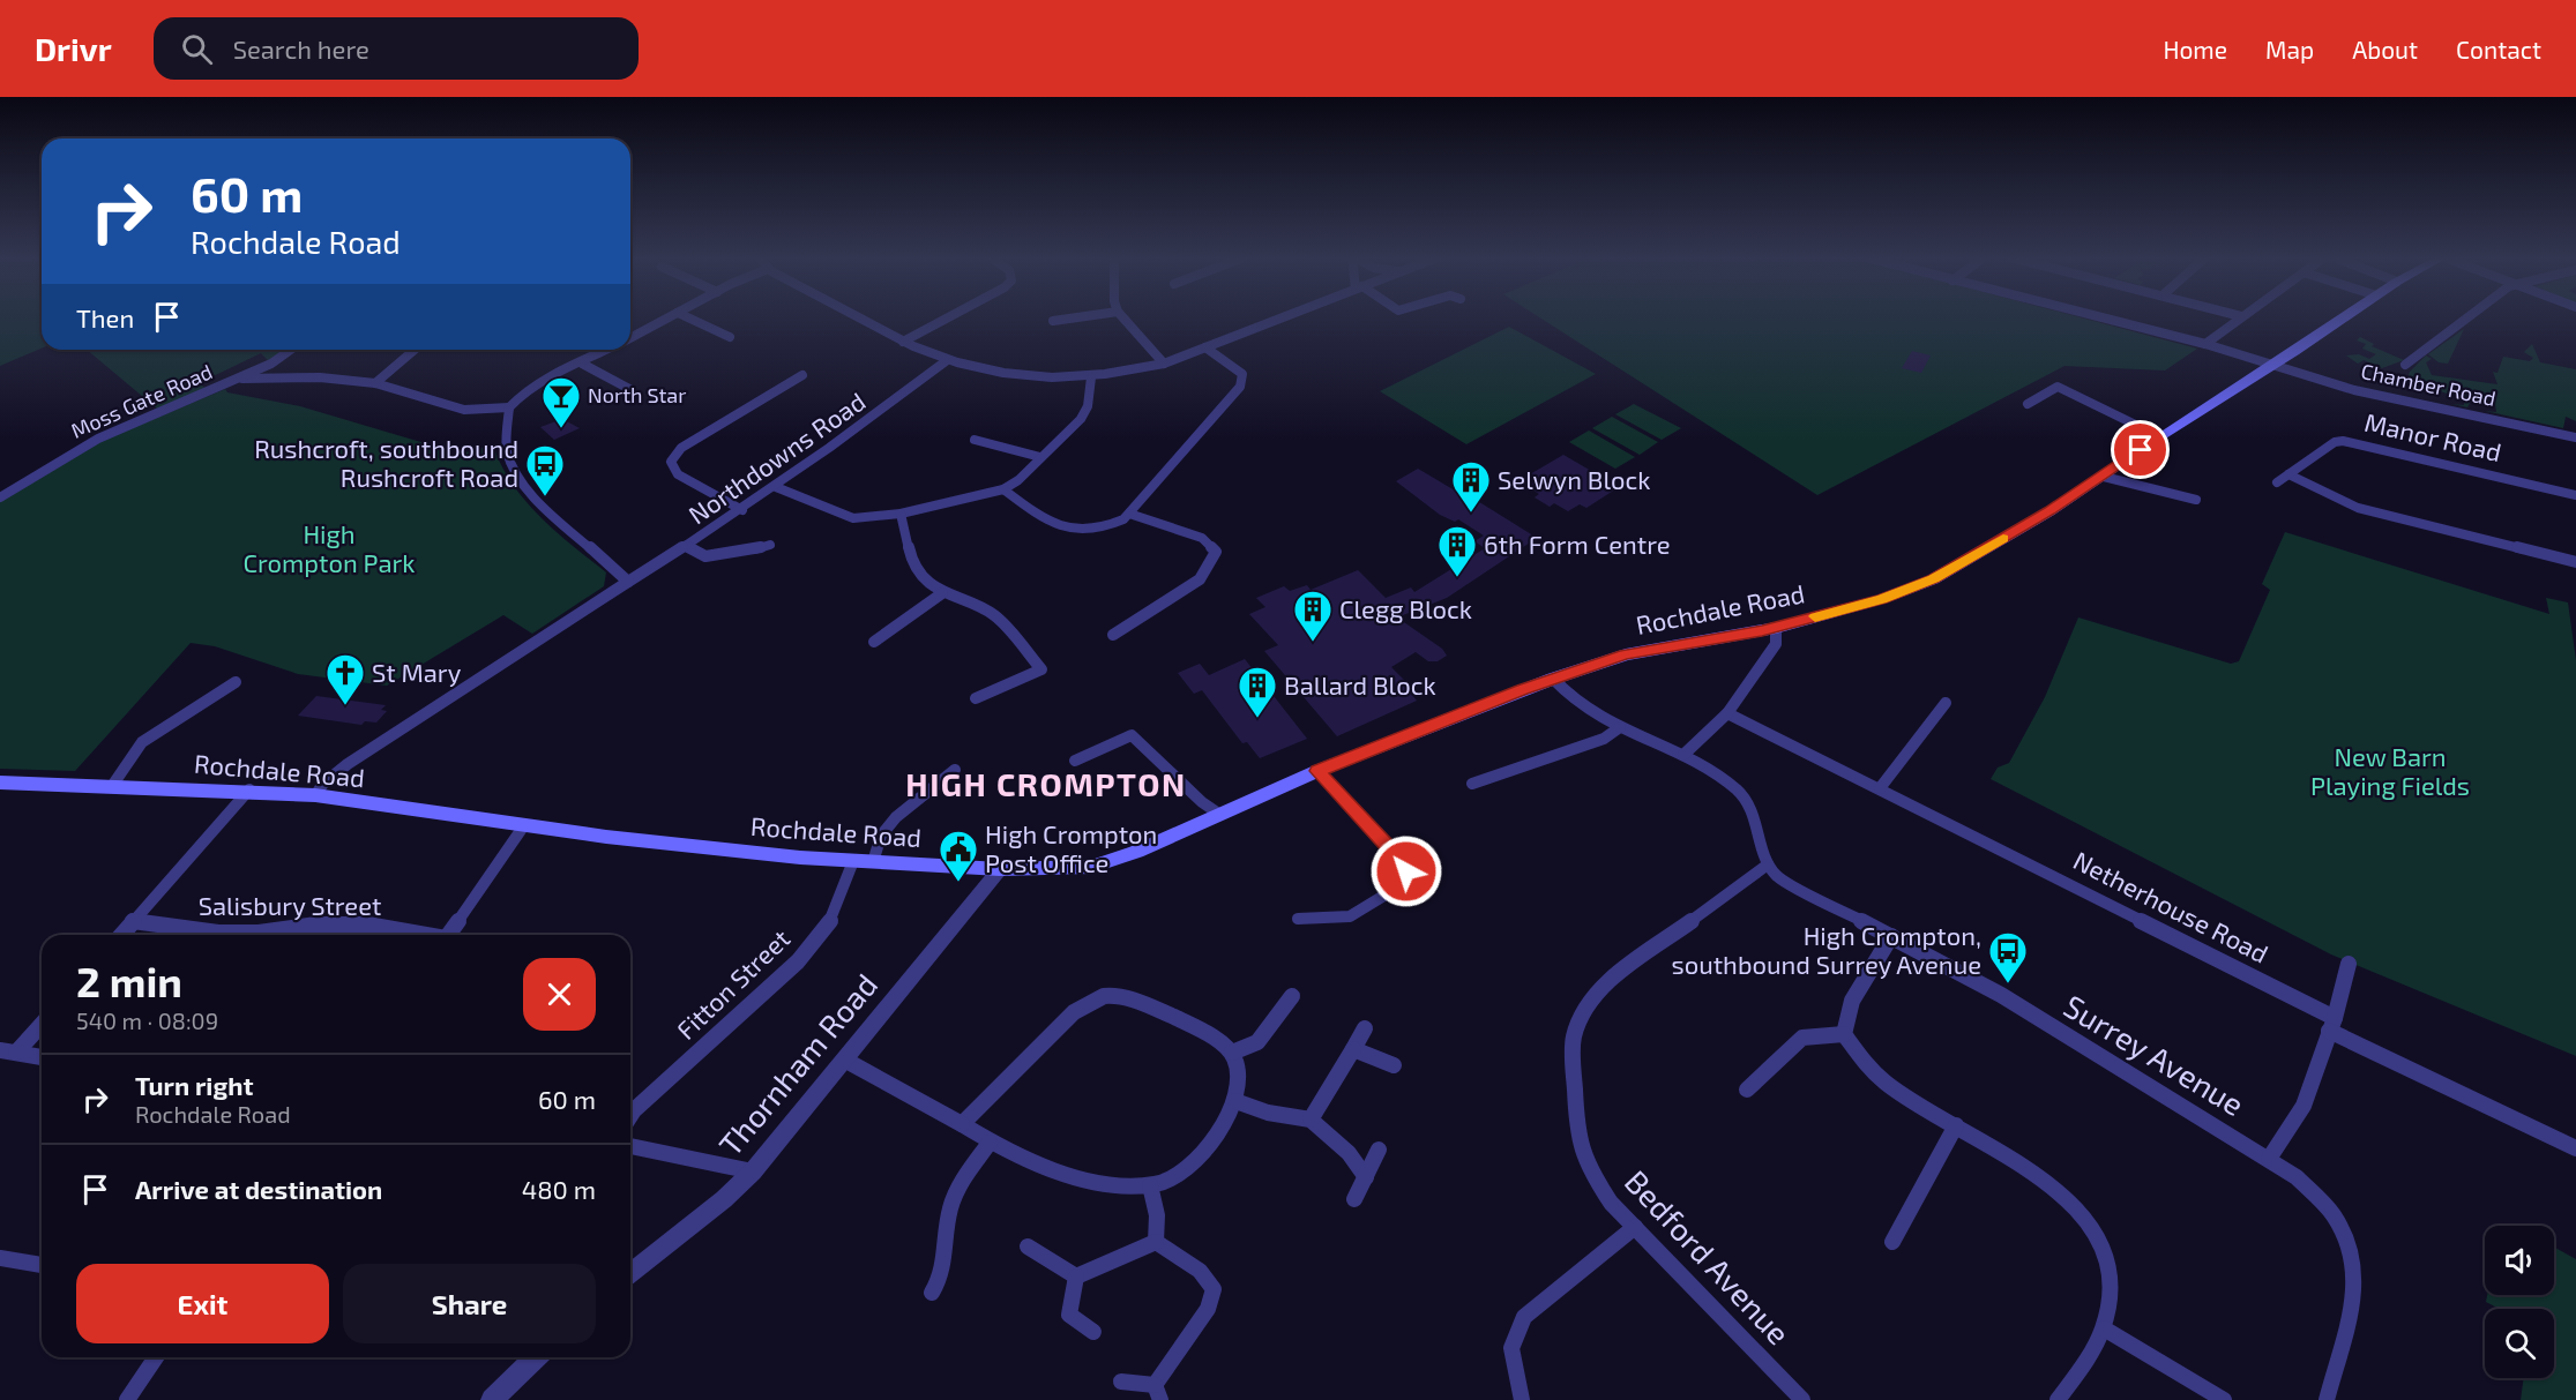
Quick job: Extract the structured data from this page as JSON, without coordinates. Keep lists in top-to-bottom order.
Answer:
{
  "streets": {
    "main road": ["Rochdale Road"],
    "street": [
      "Chamber Road",
      "Moss Gate Road",
      "Manor Road",
      "Northdowns Road",
      "Salisbury Street",
      "Netherhouse Road",
      "Fitton Street",
      "Surrey Avenue",
      "Thornham Road",
      "Bedford Avenue"
    ]
  },
  "crossings": [
    ["Chamber Road", "Rochdale Road"],
    ["Northdowns Road", "Rochdale Road"],
    ["Rochdale Road", "Fitton Street"],
    ["Rochdale Road", "Thornham Road"],
    ["Surrey Avenue", "Bedford Avenue"]
  ],
  "districts": ["HIGH CROMPTON"],
  "parks": ["High Crompton Park", "New Barn Playing Fields"],
  "places": {
    "bar": ["North Star"],
    "bus stop": ["Rushcroft, southbound Rushcroft Road", "High Crompton, southbound Surrey Avenue"],
    "building": [
      "Selwyn Block",
      "6th Form Centre",
      "Clegg Block",
      "Ballard Block"
    ],
    "church": ["St Mary"],
    "public building": ["High Crompton Post Office"]
  },
  "page": {
    "header": "Drivr",
    "search": "Search here",
    "nav": [
      "Home",
      "Map",
      "About",
      "Contact"
    ],
    "turn": ["60 m", "Rochdale Road"],
    "then": "Then",
    "heading": ["2 min", "540 m · 08:09"],
    "list": [
      {
        "name": "Turn right",
        "note": "Rochdale Road",
        "value": "60 m"
      },
      {
        "name": "Arrive at destination",
        "value": "480 m"
      }
    ],
    "buttons": ["Exit", "Share"]
  }
}
